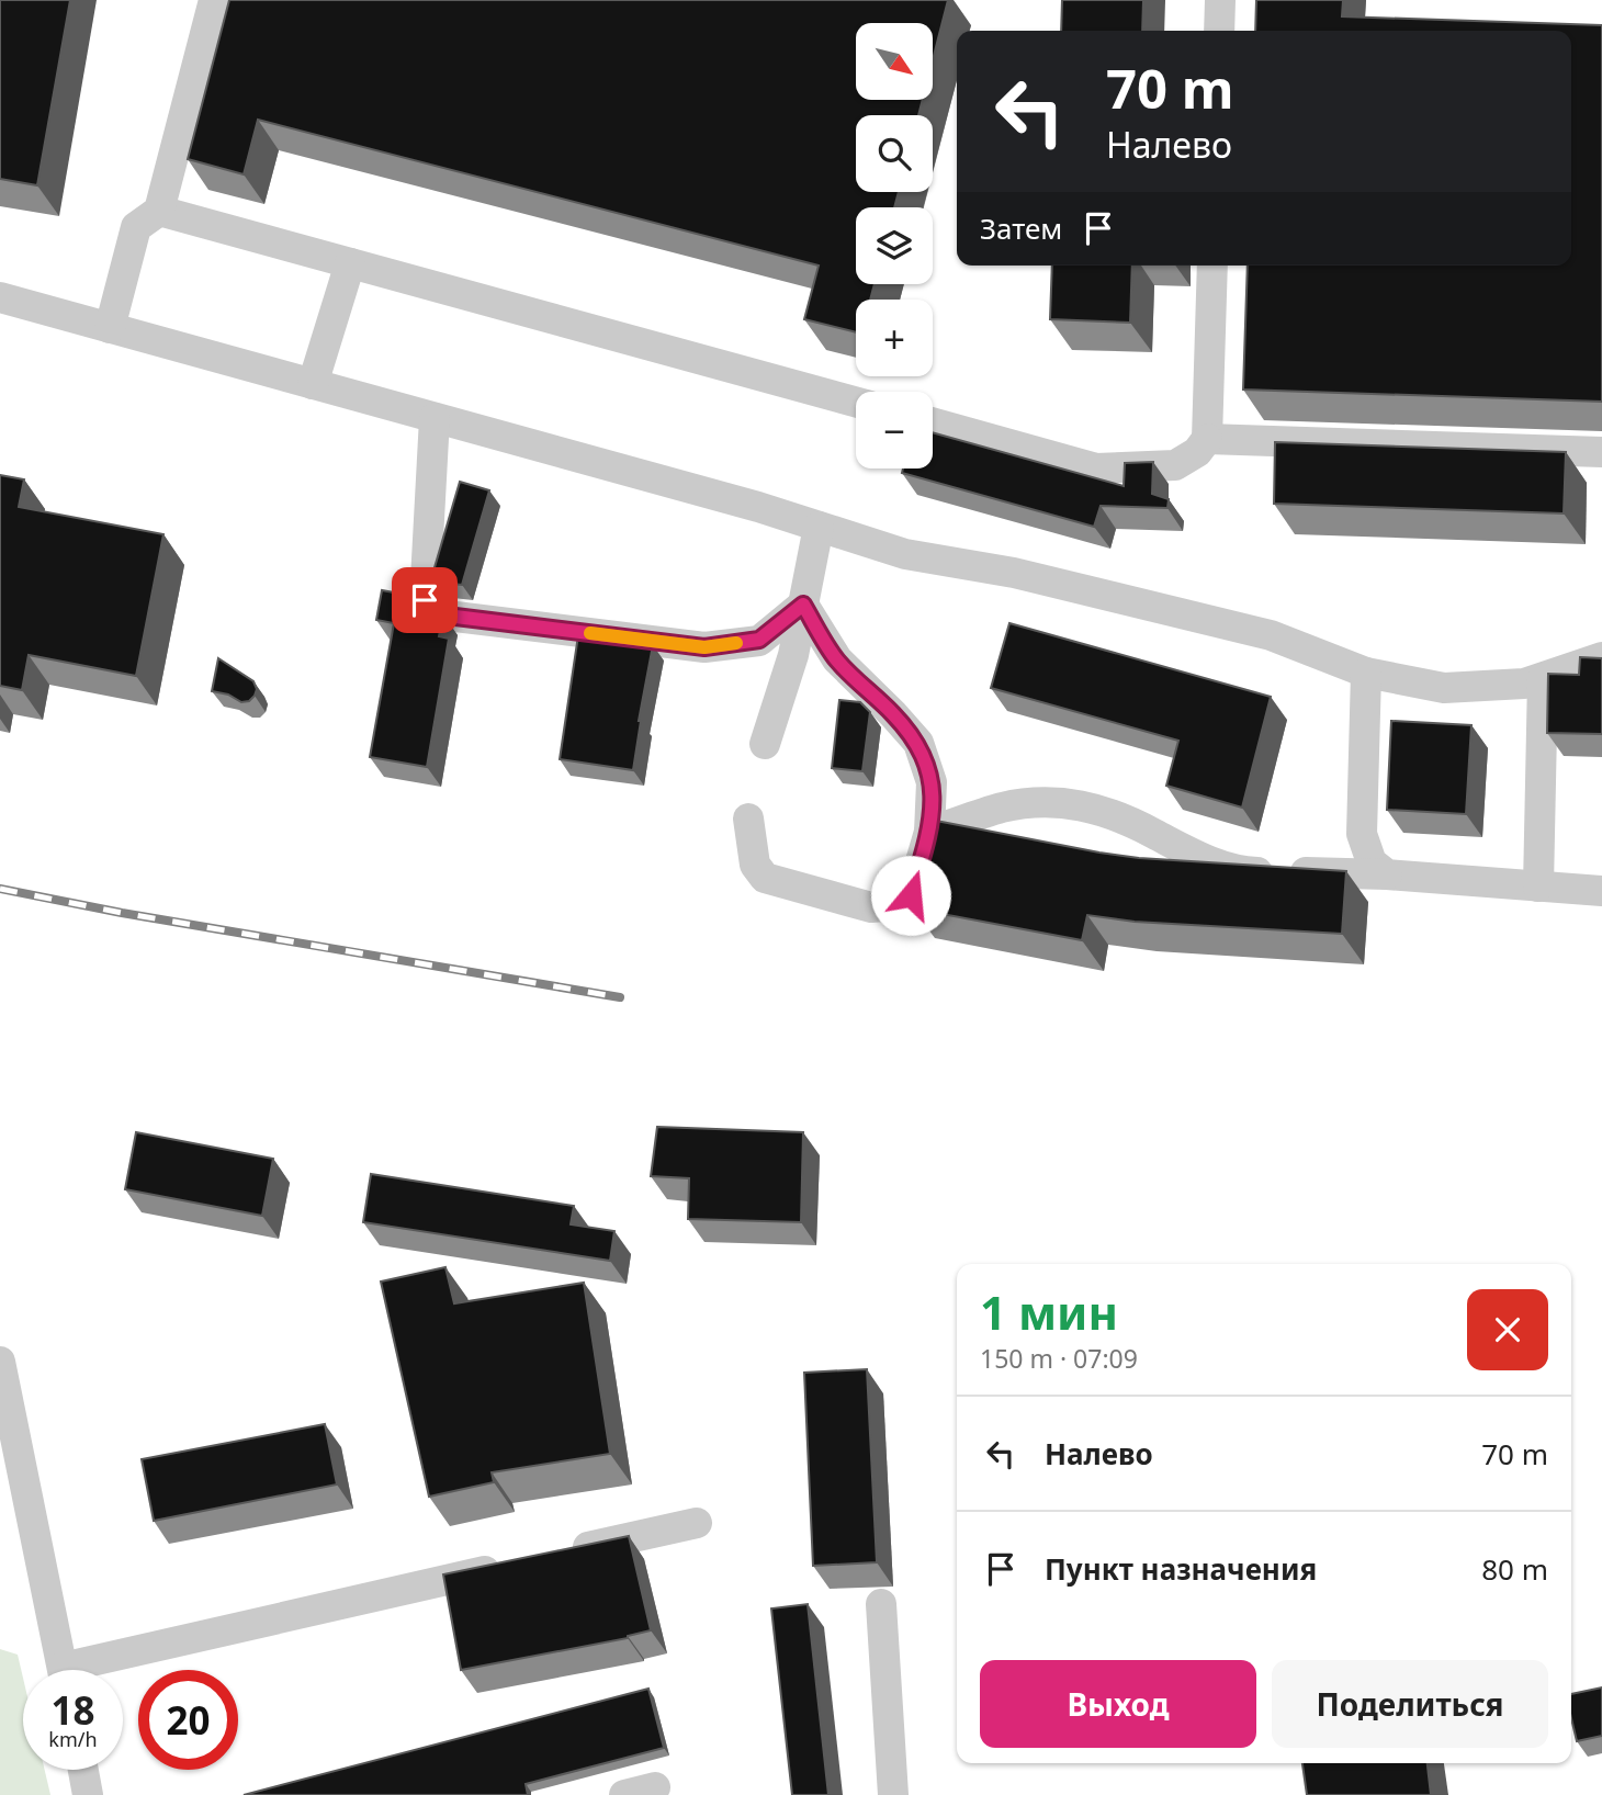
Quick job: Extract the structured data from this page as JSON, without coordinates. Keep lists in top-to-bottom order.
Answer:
{
  "north": "bottom right",
  "page": {
    "map_buttons": ["+", "−"],
    "turn": ["70 m", "Налево"],
    "then": "Затем",
    "heading": ["1 мин", "150 m · 07:09"],
    "list": [
      {
        "name": "Налево",
        "value": "70 m"
      },
      {
        "name": "Пункт назначения",
        "value": "80 m"
      }
    ],
    "buttons": ["Выход", "Поделиться"],
    "speed": "18 km/h",
    "limit": "20"
  }
}
